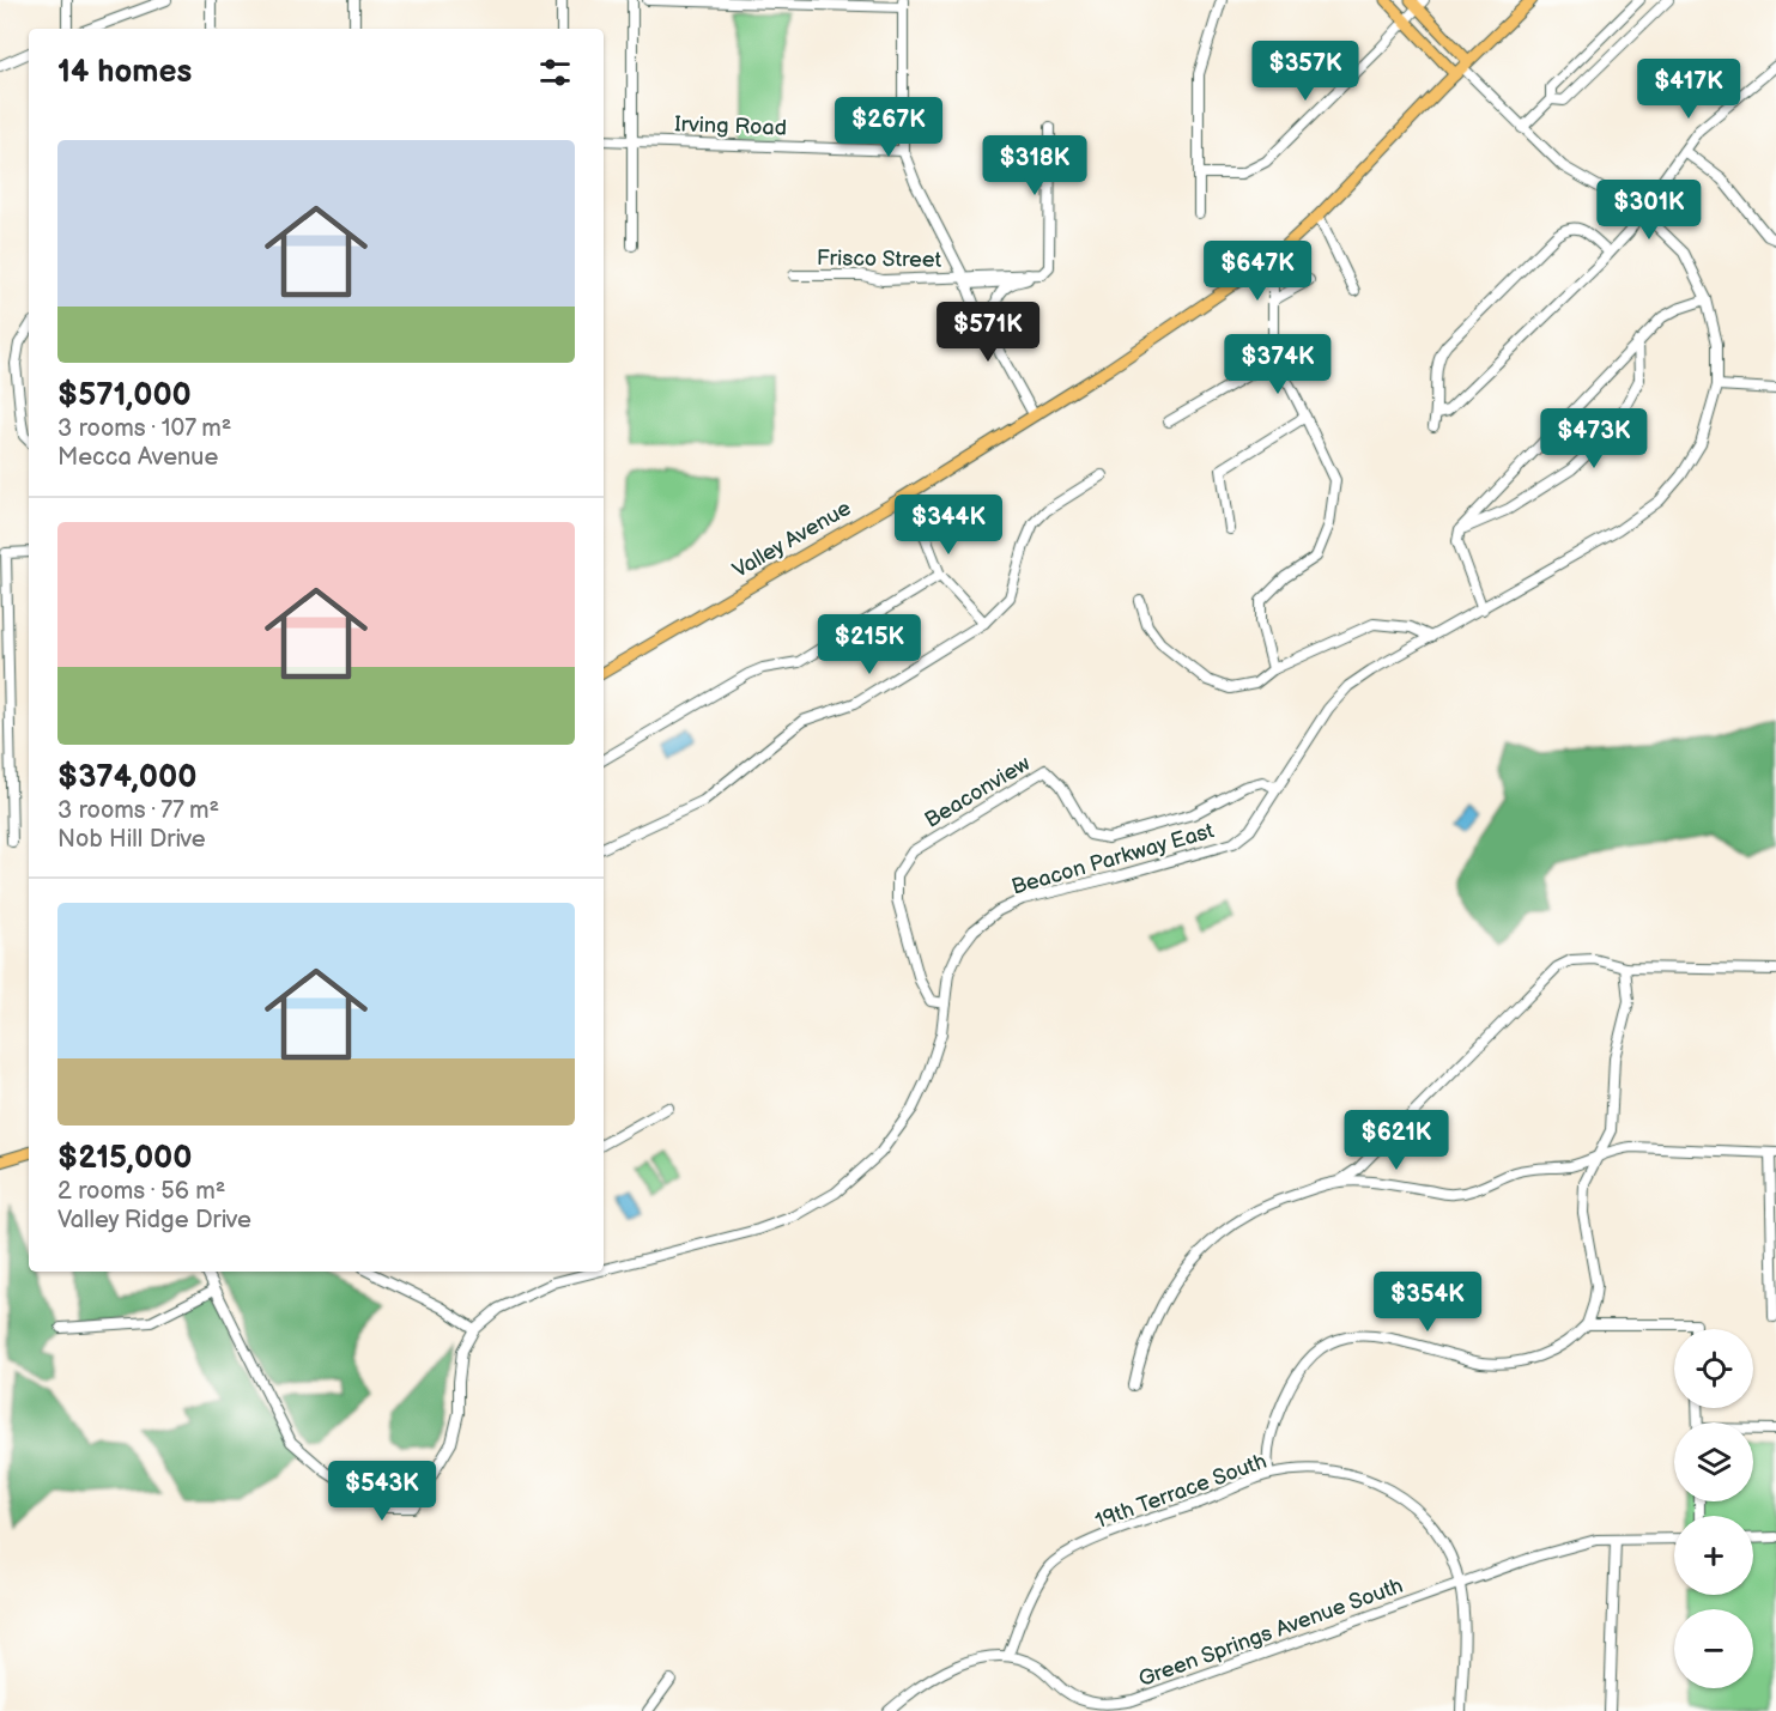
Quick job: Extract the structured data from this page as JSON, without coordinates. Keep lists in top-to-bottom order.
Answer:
{
  "streets": {
    "main road": ["Valley Avenue"],
    "street": [
      "Irving Road",
      "Frisco Street",
      "Beaconview",
      "Beacon Parkway East",
      "19th Terrace South",
      "Green Springs Avenue South"
    ]
  },
  "crossings": [
    ["Valley Avenue", "Beacon Parkway East"],
    ["Beaconview", "Beacon Parkway East"],
    ["19th Terrace South", "Green Springs Avenue South"]
  ],
  "page": {
    "heading": "14 homes",
    "price": [
      "$357K",
      "$417K",
      "$267K",
      "$318K",
      "$301K",
      "$647K",
      "$571K",
      "$374K",
      "$473K",
      "$344K",
      "$215K",
      "$621K",
      "$354K",
      "$543K"
    ],
    "list": [
      {
        "name": "$571,000",
        "note": "3 rooms · 107 m² · Mecca Avenue"
      },
      {
        "name": "$374,000",
        "note": "3 rooms · 77 m² · Nob Hill Drive"
      },
      {
        "name": "$215,000",
        "note": "2 rooms · 56 m² · Valley Ridge Drive"
      }
    ],
    "map_buttons": ["+", "−"]
  }
}
